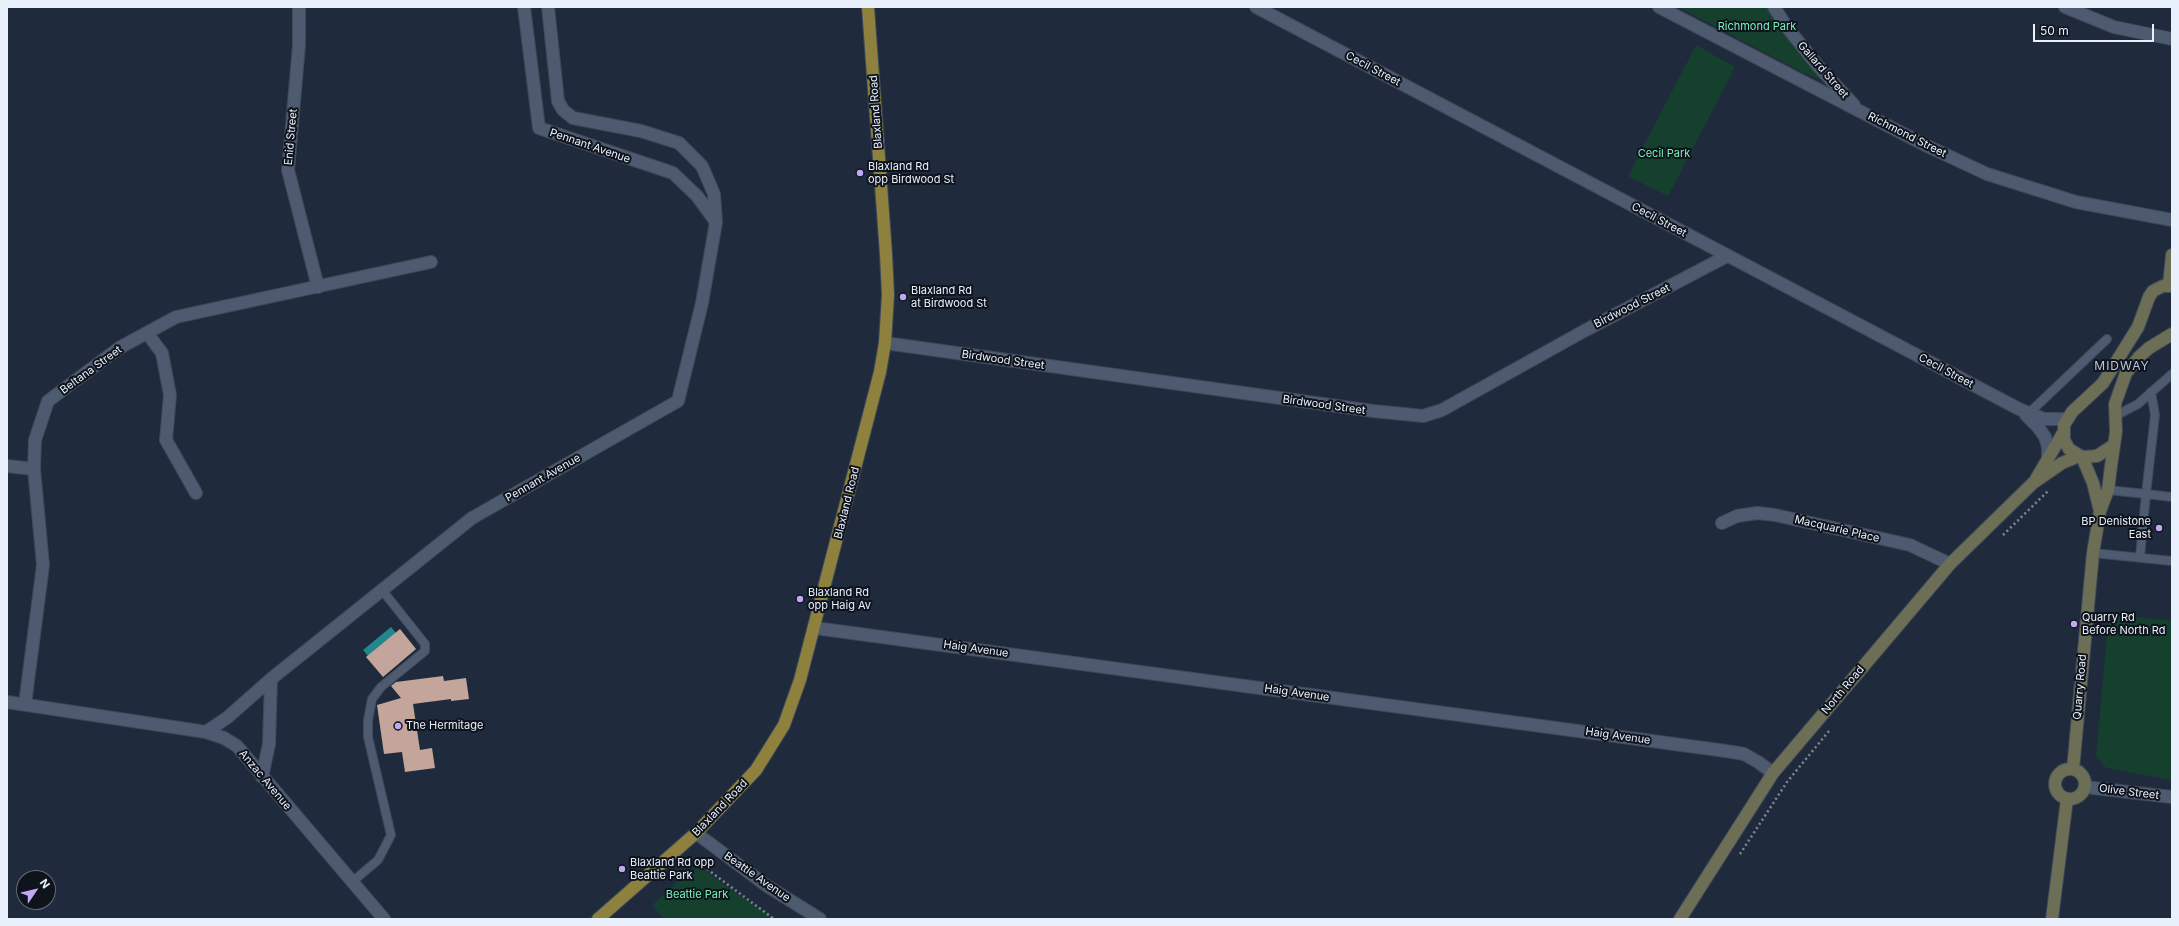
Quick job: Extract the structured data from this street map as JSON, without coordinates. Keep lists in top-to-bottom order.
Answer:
{
  "streets": {
    "main road": ["Blaxland Road"],
    "street": [
      "Cecil Street",
      "Gallard Street",
      "Richmond Street",
      "Enid Street",
      "Pennant Avenue",
      "Birdwood Street",
      "Beltana Street",
      "Macquarie Place",
      "Haig Avenue",
      "Quarry Road",
      "North Road",
      "Anzac Avenue",
      "Olive Street",
      "Beattie Avenue"
    ]
  },
  "crossings": [
    ["Cecil Street", "Birdwood Street"],
    ["Cecil Street", "North Road"],
    ["Gallard Street", "Richmond Street"],
    ["Blaxland Road", "Birdwood Street"],
    ["Blaxland Road", "Haig Avenue"],
    ["Blaxland Road", "Beattie Avenue"],
    ["Enid Street", "Beltana Street"],
    ["Pennant Avenue", "Anzac Avenue"],
    ["Beltana Street", "Anzac Avenue"],
    ["Macquarie Place", "North Road"],
    ["Haig Avenue", "North Road"],
    ["Quarry Road", "North Road"],
    ["Quarry Road", "Olive Street"]
  ],
  "districts": ["MIDWAY"],
  "parks": ["Richmond Park", "Cecil Park", "Beattie Park"],
  "places": [
    "Blaxland Rd opp Birdwood St",
    "Blaxland Rd at Birdwood St",
    "BP Denistone East",
    "Blaxland Rd opp Haig Av",
    "Quarry Rd Before North Rd",
    "The Hermitage",
    "Blaxland Rd opp Beattie Park"
  ],
  "scale_bar": "50 m",
  "north": "top right"
}
